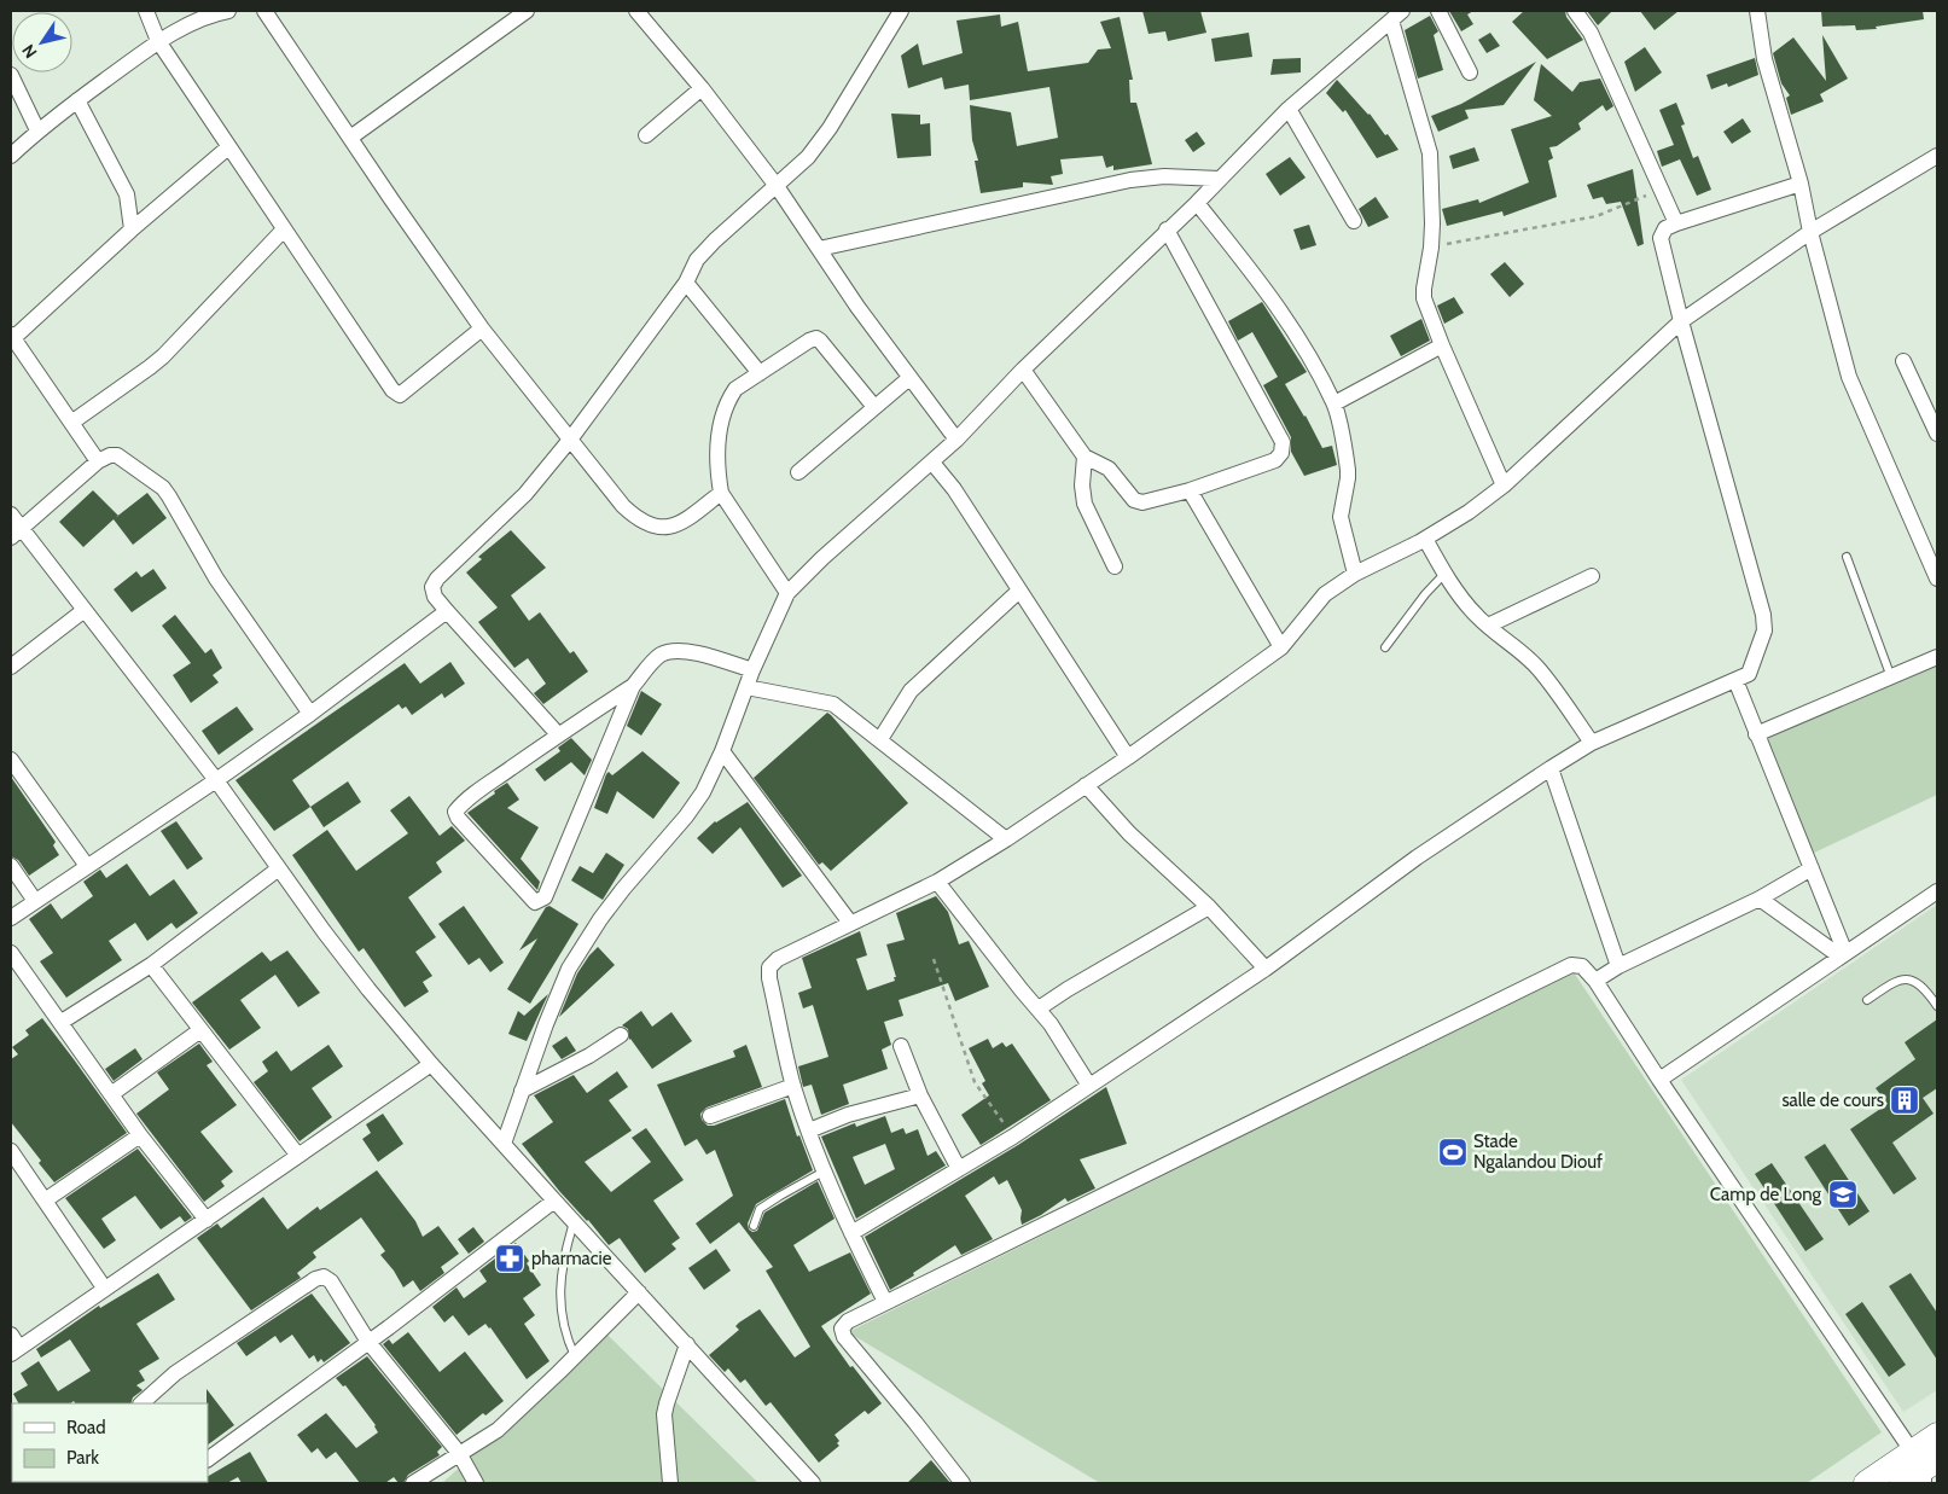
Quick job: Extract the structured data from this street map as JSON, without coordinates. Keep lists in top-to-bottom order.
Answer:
{
  "places": {
    "building": ["salle de cours"],
    "sports": ["Stade Ngalandou Diouf"],
    "school or university": ["Camp de Long"],
    "pharmacy": ["pharmacie"]
  },
  "legend": ["Road", "Park"],
  "north": "bottom left"
}
